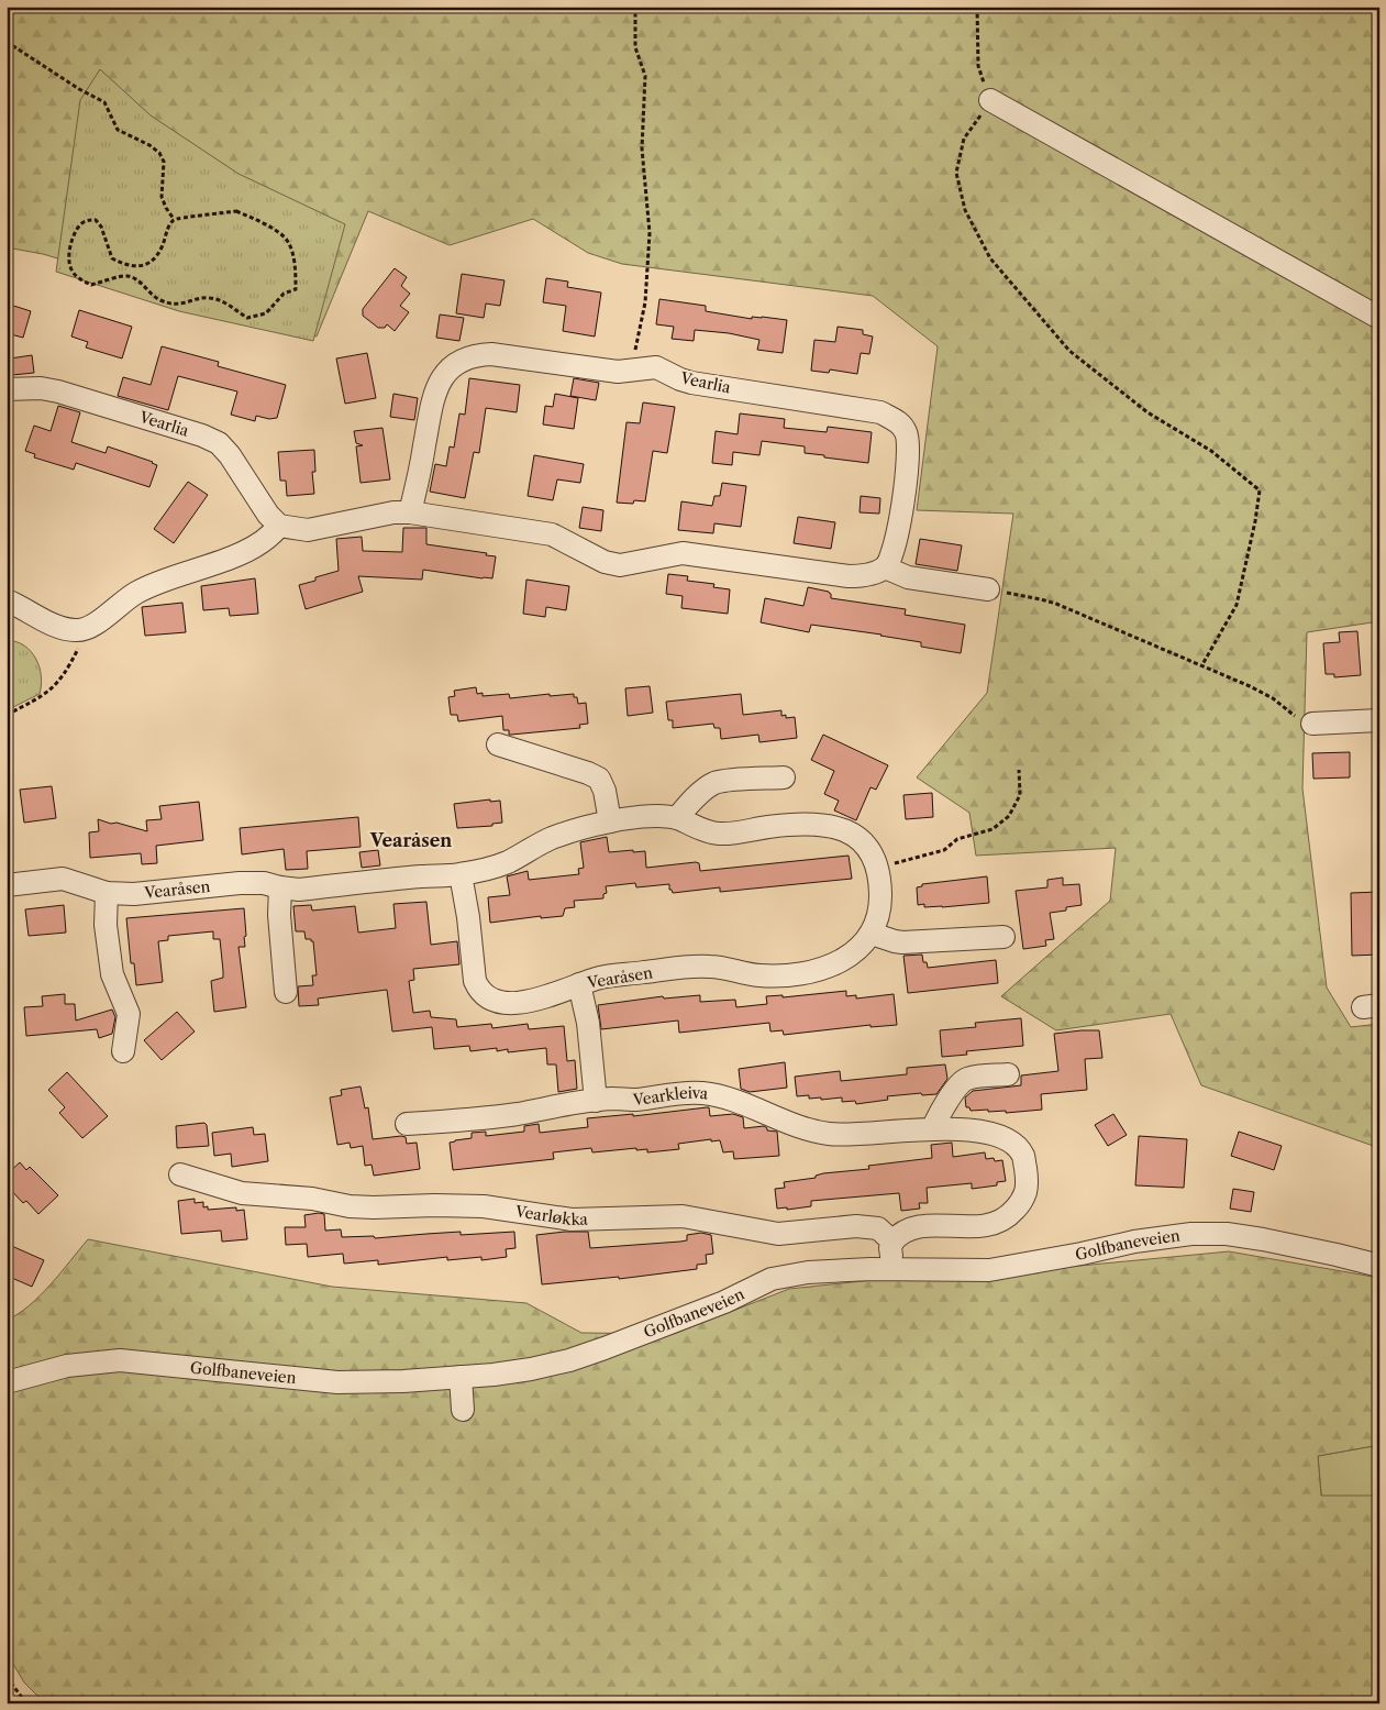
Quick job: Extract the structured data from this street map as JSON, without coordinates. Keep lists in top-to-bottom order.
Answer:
{
  "streets": {
    "street": [
      "Vearlia",
      "Vearåsen",
      "Vearkleiva",
      "Vearløkka",
      "Golfbaneveien"
    ]
  },
  "crossings": [
    ["Vearkleiva", "Vearløkka"]
  ],
  "districts": ["Vearåsen"]
}
